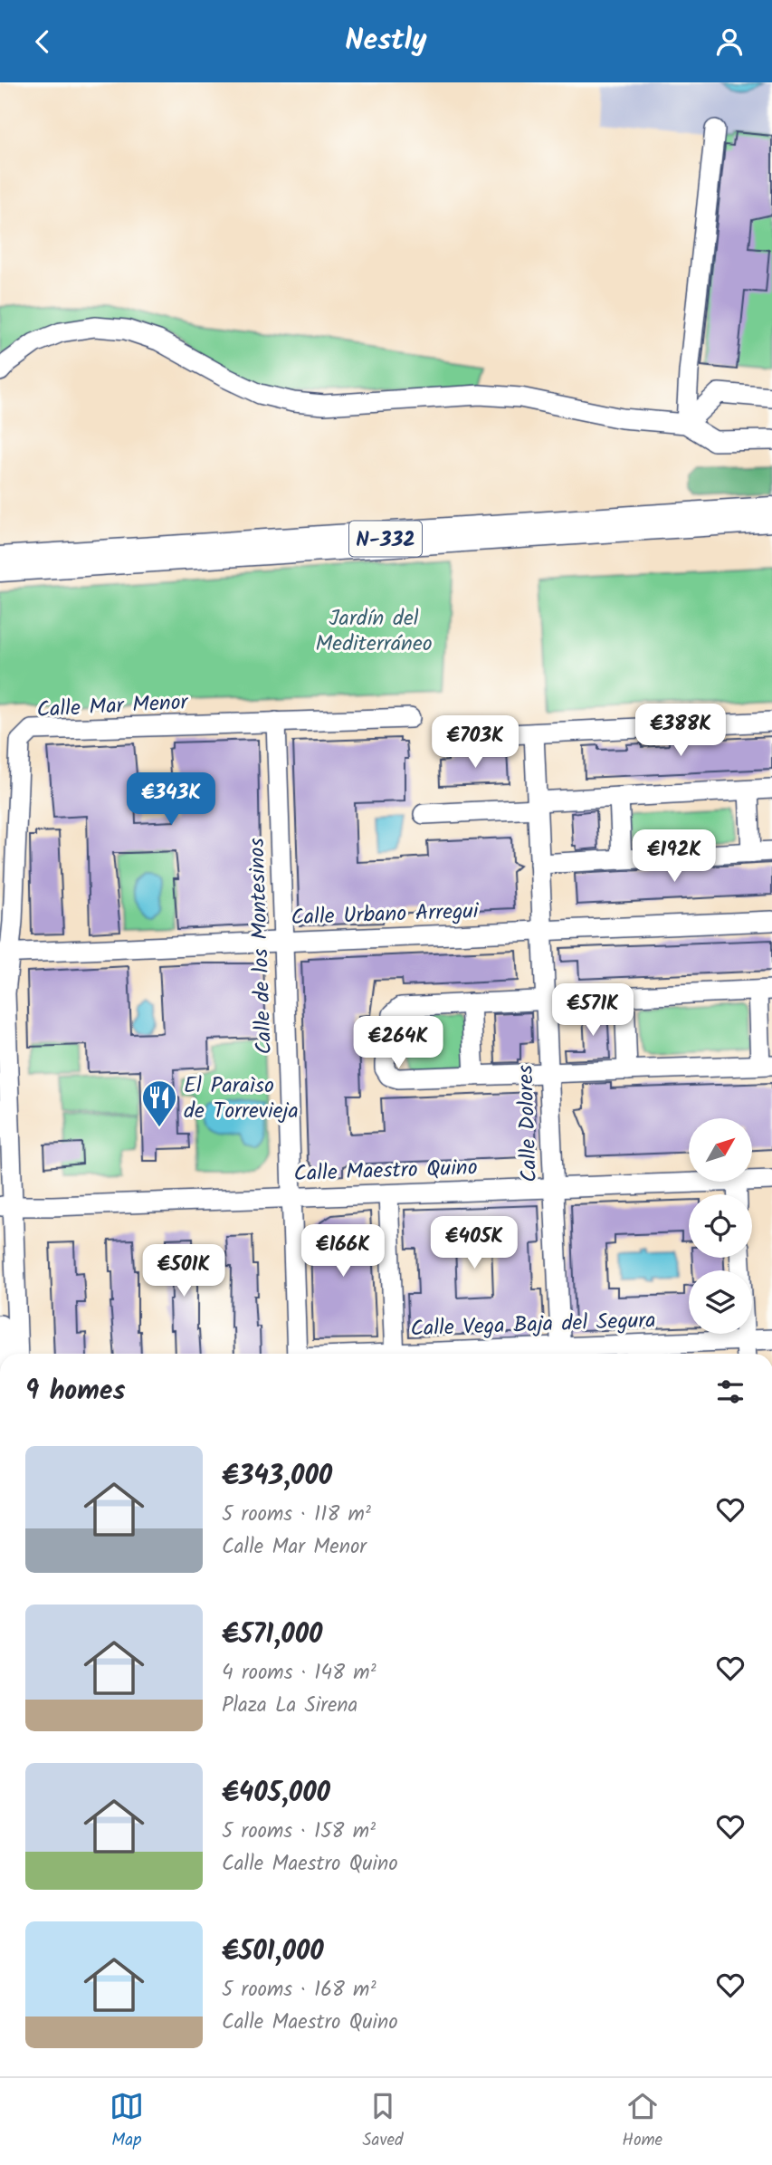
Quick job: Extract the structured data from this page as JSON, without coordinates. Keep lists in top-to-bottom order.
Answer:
{
  "streets": {
    "highway": ["N-332"],
    "street": [
      "Calle Mar Menor",
      "Calle Urbano Arregui",
      "Calle de los Montesinos",
      "Calle Dolores",
      "Calle Maestro Quino",
      "Calle Vega Baja del Segura"
    ]
  },
  "crossings": [
    ["Calle Mar Menor", "Calle Urbano Arregui"],
    ["Calle Mar Menor", "Calle de los Montesinos"],
    ["Calle Mar Menor", "Calle Maestro Quino"],
    ["Calle Urbano Arregui", "Calle de los Montesinos"],
    ["Calle Urbano Arregui", "Calle Dolores"],
    ["Calle de los Montesinos", "Calle Maestro Quino"],
    ["Calle Dolores", "Calle Maestro Quino"],
    ["Calle Dolores", "Calle Vega Baja del Segura"]
  ],
  "parks": ["Jardín del Mediterráneo"],
  "places": {
    "restaurant": ["El Paraìso de Torrevieja"]
  },
  "north": "top right",
  "page": {
    "header": "Nestly",
    "price": [
      "€388K",
      "€703K",
      "€343K",
      "€192K",
      "€571K",
      "€264K",
      "€405K",
      "€166K",
      "€501K"
    ],
    "heading": "9 homes",
    "list": [
      {
        "name": "€343,000",
        "note": "5 rooms · 118 m² · Calle Mar Menor"
      },
      {
        "name": "€571,000",
        "note": "4 rooms · 148 m² · Plaza La Sirena"
      },
      {
        "name": "€405,000",
        "note": "5 rooms · 158 m² · Calle Maestro Quino"
      },
      {
        "name": "€501,000",
        "note": "5 rooms · 168 m² · Calle Maestro Quino"
      }
    ],
    "tabs": ["Map", "Saved", "Home"]
  }
}
